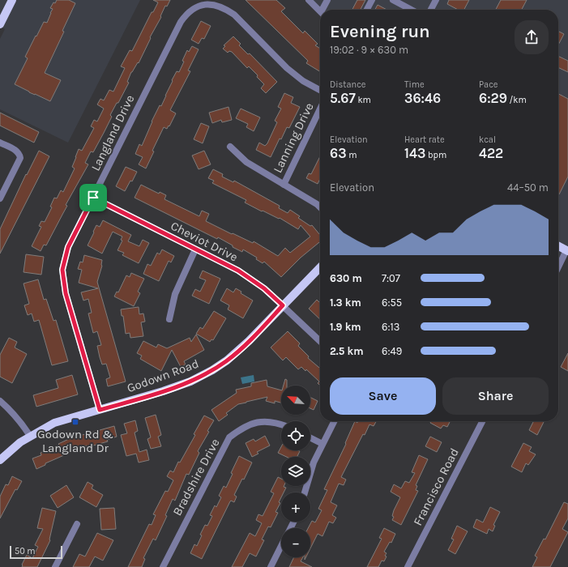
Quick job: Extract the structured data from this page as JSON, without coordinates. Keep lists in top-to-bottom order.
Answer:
{
  "streets": {
    "main road": ["Godown Road"],
    "street": [
      "Langland Drive",
      "Lanning Drive",
      "Cheviot Drive",
      "Bradshire Drive",
      "Francisco Road"
    ]
  },
  "crossings": [
    ["Langland Drive", "Cheviot Drive"],
    ["Langland Drive", "Godown Road"],
    ["Cheviot Drive", "Godown Road"]
  ],
  "places": {
    "transit": ["Godown Rd & Langland Dr"]
  },
  "scale_bar": "50 m",
  "north": "top left",
  "page": {
    "heading": ["Evening run", "19:02 · 9 × 630 m"],
    "stats": [
      ["Distance", "5.67 km"],
      ["Time", "36:46"],
      ["Pace", "6:29 /km"],
      ["Elevation", "63 m"],
      ["Heart rate", "143 bpm"],
      ["kcal", "422"]
    ],
    "chart": ["Elevation", "44–50 m"],
    "list": [
      {
        "name": "630 m",
        "note": "7:07"
      },
      {
        "name": "1.3 km",
        "note": "6:55"
      },
      {
        "name": "1.9 km",
        "note": "6:13"
      },
      {
        "name": "2.5 km",
        "note": "6:49"
      }
    ],
    "buttons": ["Save", "Share"],
    "map_buttons": ["+", "−"],
    "scale": "50 m"
  }
}
